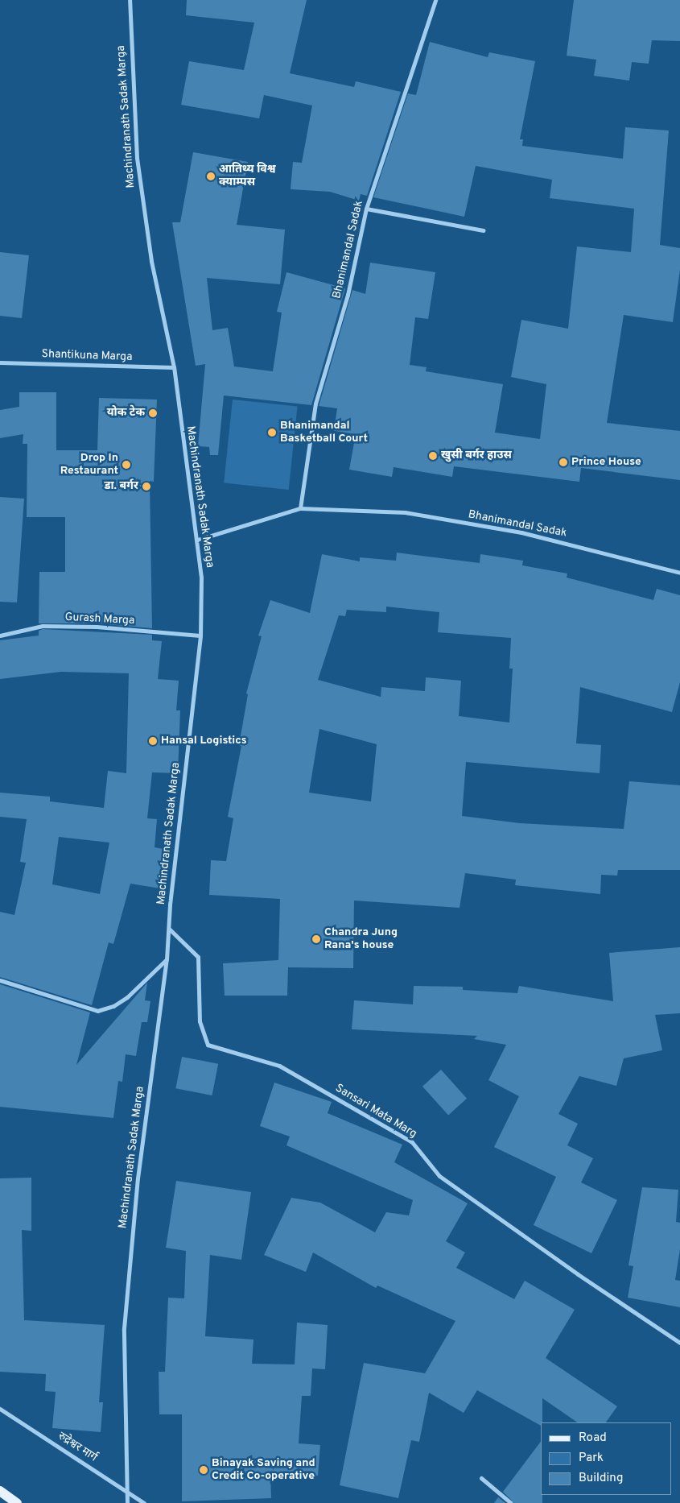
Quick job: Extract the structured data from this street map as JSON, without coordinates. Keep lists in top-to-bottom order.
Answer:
{
  "streets": {
    "street": [
      "Machindranath Sadak Marga",
      "Bhanimandal Sadak",
      "Shantikuna Marga",
      "Gurash Marga",
      "Sansari Mata Marg",
      "रुद्रेश्वर मार्ग"
    ]
  },
  "crossings": [
    ["Machindranath Sadak Marga", "Bhanimandal Sadak"],
    ["Machindranath Sadak Marga", "Shantikuna Marga"],
    ["Machindranath Sadak Marga", "Gurash Marga"],
    ["Machindranath Sadak Marga", "Sansari Mata Marg"],
    ["Machindranath Sadak Marga", "रुद्रेश्वर मार्ग"]
  ],
  "places": [
    "आतिथ्य विश्व क्याम्पस",
    "योक टेक",
    "Bhanimandal Basketball Court",
    "खुसी बर्गर हाउस",
    "Prince House",
    "Drop In Restaurant",
    "डा. बर्गर",
    "Hansal Logistics",
    "Chandra Jung Rana's house",
    "Binayak Saving and Credit Co-operative"
  ],
  "legend": ["Road", "Park", "Building"]
}
